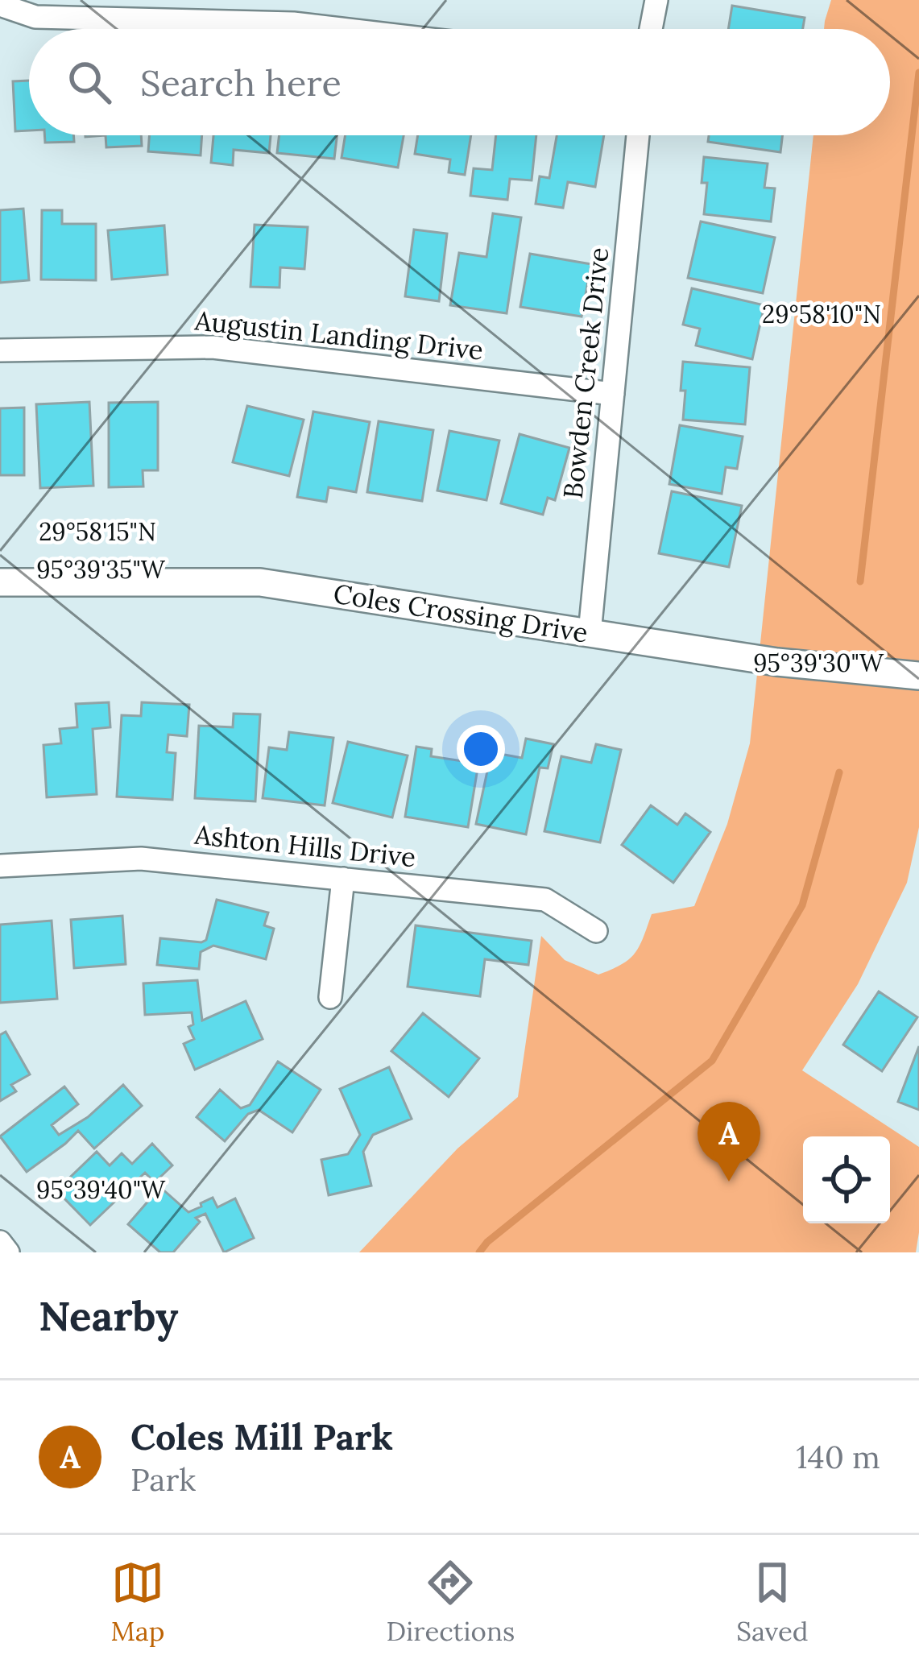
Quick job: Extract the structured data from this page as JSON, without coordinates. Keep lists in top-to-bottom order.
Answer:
{
  "streets": {
    "street": [
      "Augustin Landing Drive",
      "Bowden Creek Drive",
      "Coles Crossing Drive",
      "Ashton Hills Drive"
    ]
  },
  "crossings": [
    ["Augustin Landing Drive", "Bowden Creek Drive"],
    ["Bowden Creek Drive", "Coles Crossing Drive"]
  ],
  "page": {
    "search": "Search here",
    "pins": "A",
    "heading": "Nearby",
    "list": [
      {
        "mark": "A",
        "name": "Coles Mill Park",
        "note": "Park",
        "value": "140 m"
      }
    ],
    "nav": ["Map", "Directions", "Saved"]
  },
  "coordinates": [
    "29°58'10\"N",
    "29°58'15\"N",
    "95°39'35\"W",
    "95°39'30\"W",
    "95°39'40\"W"
  ]
}
